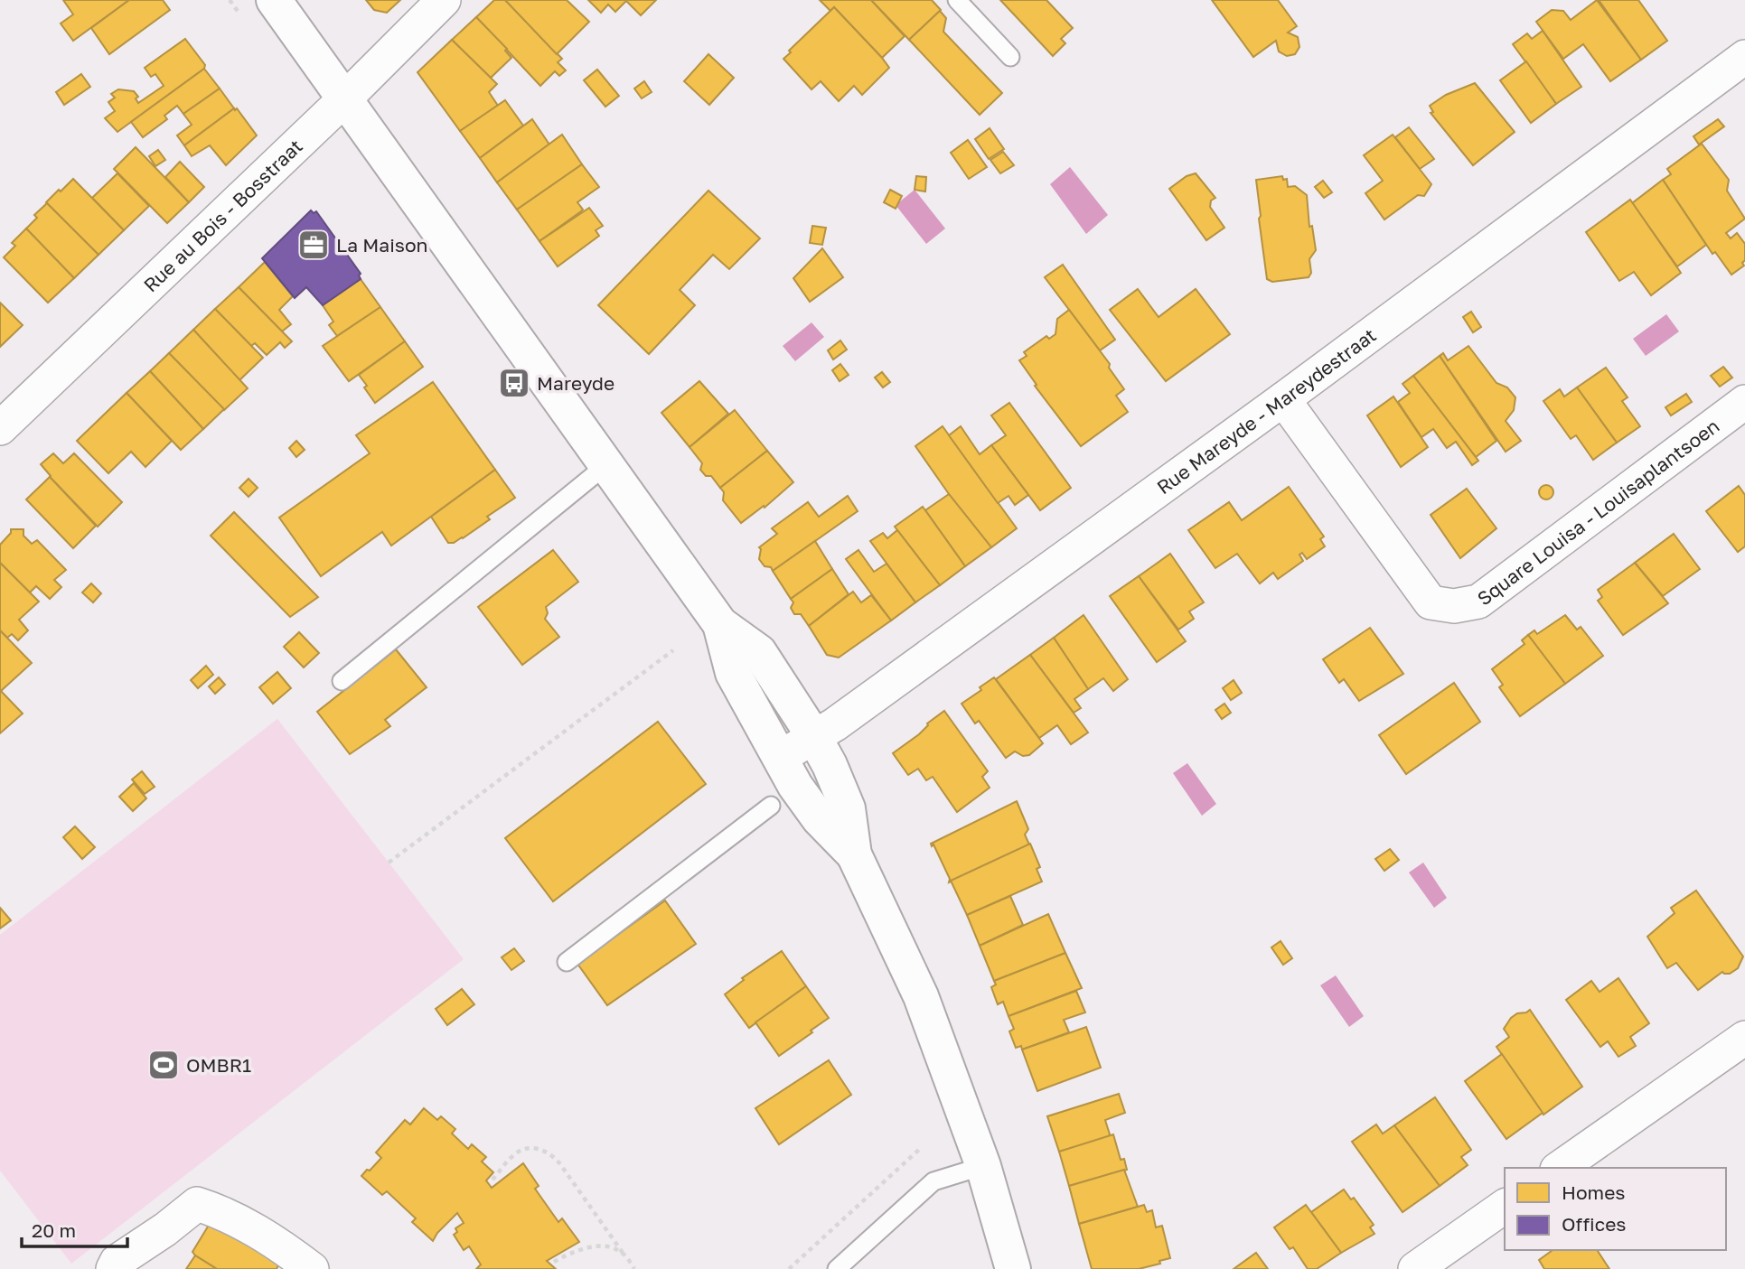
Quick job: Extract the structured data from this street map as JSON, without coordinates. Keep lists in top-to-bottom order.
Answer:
{
  "streets": {
    "street": ["Rue au Bois - Bosstraat", "Rue Mareyde - Mareydestraat", "Square Louisa - Louisaplantsoen"]
  },
  "crossings": [
    ["Rue Mareyde - Mareydestraat", "Square Louisa - Louisaplantsoen"]
  ],
  "places": {
    "office": ["La Maison"],
    "bus stop": ["Mareyde"],
    "sports": ["OMBR1"]
  },
  "legend": ["Homes", "Offices"],
  "scale_bar": "20 m"
}
